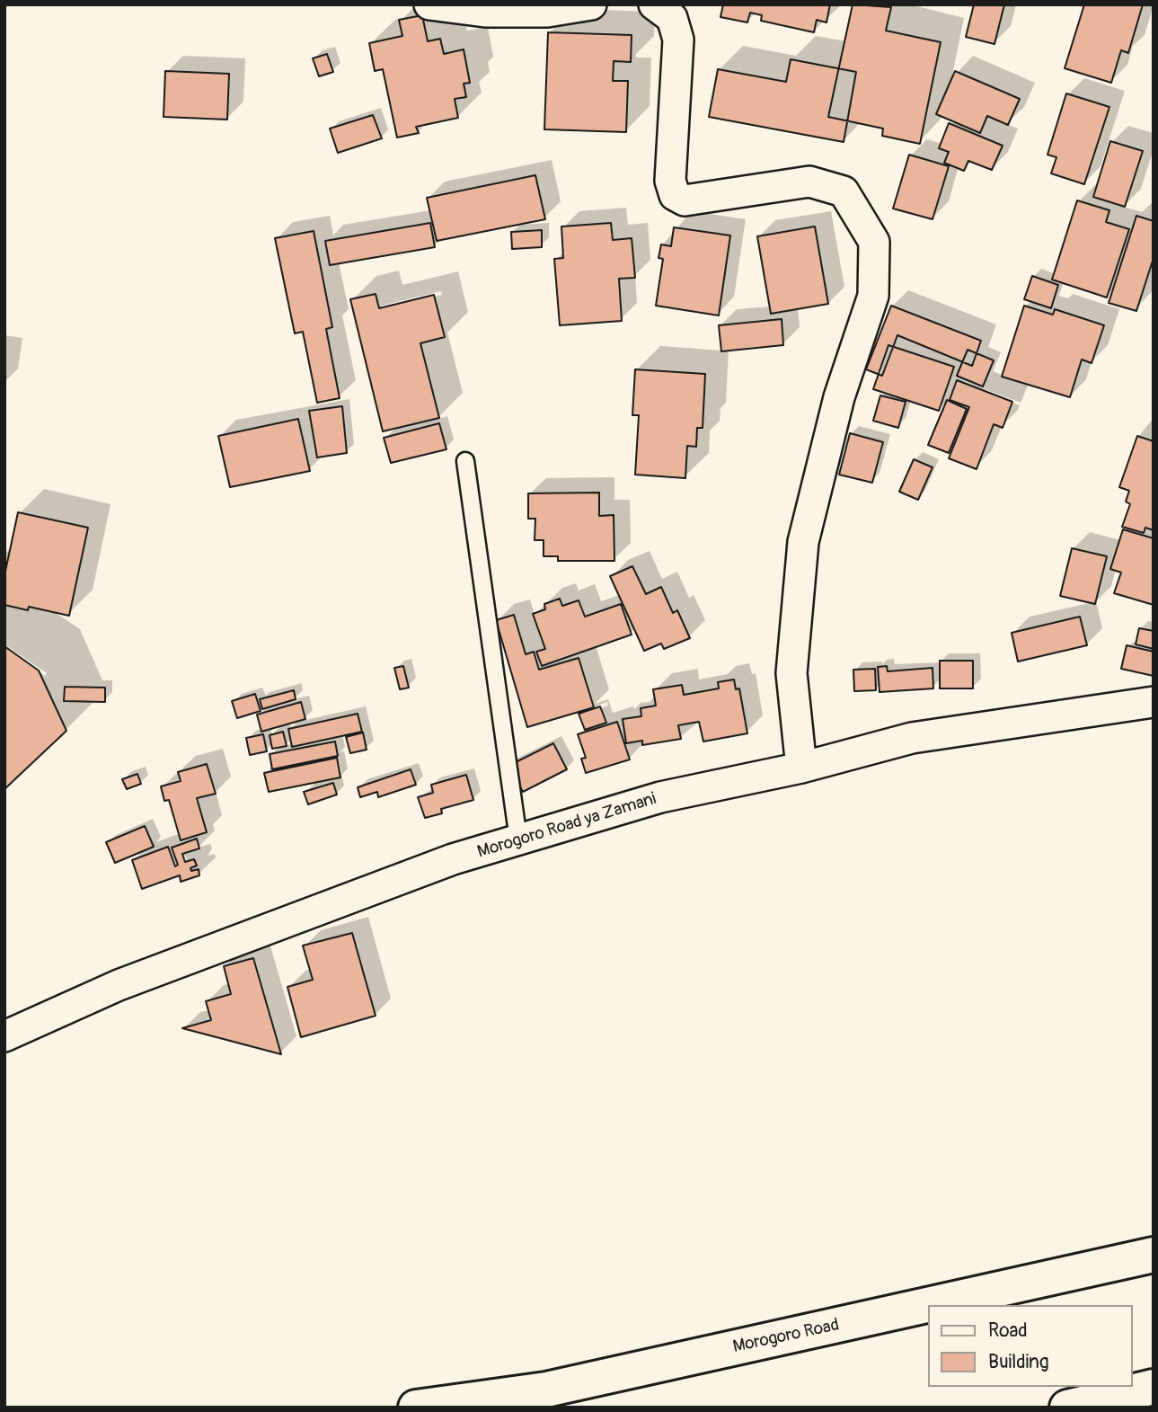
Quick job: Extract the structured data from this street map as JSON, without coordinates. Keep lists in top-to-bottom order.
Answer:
{
  "streets": {
    "highway": ["Morogoro Road"],
    "street": ["Morogoro Road ya Zamani"]
  },
  "legend": ["Road", "Building"]
}
